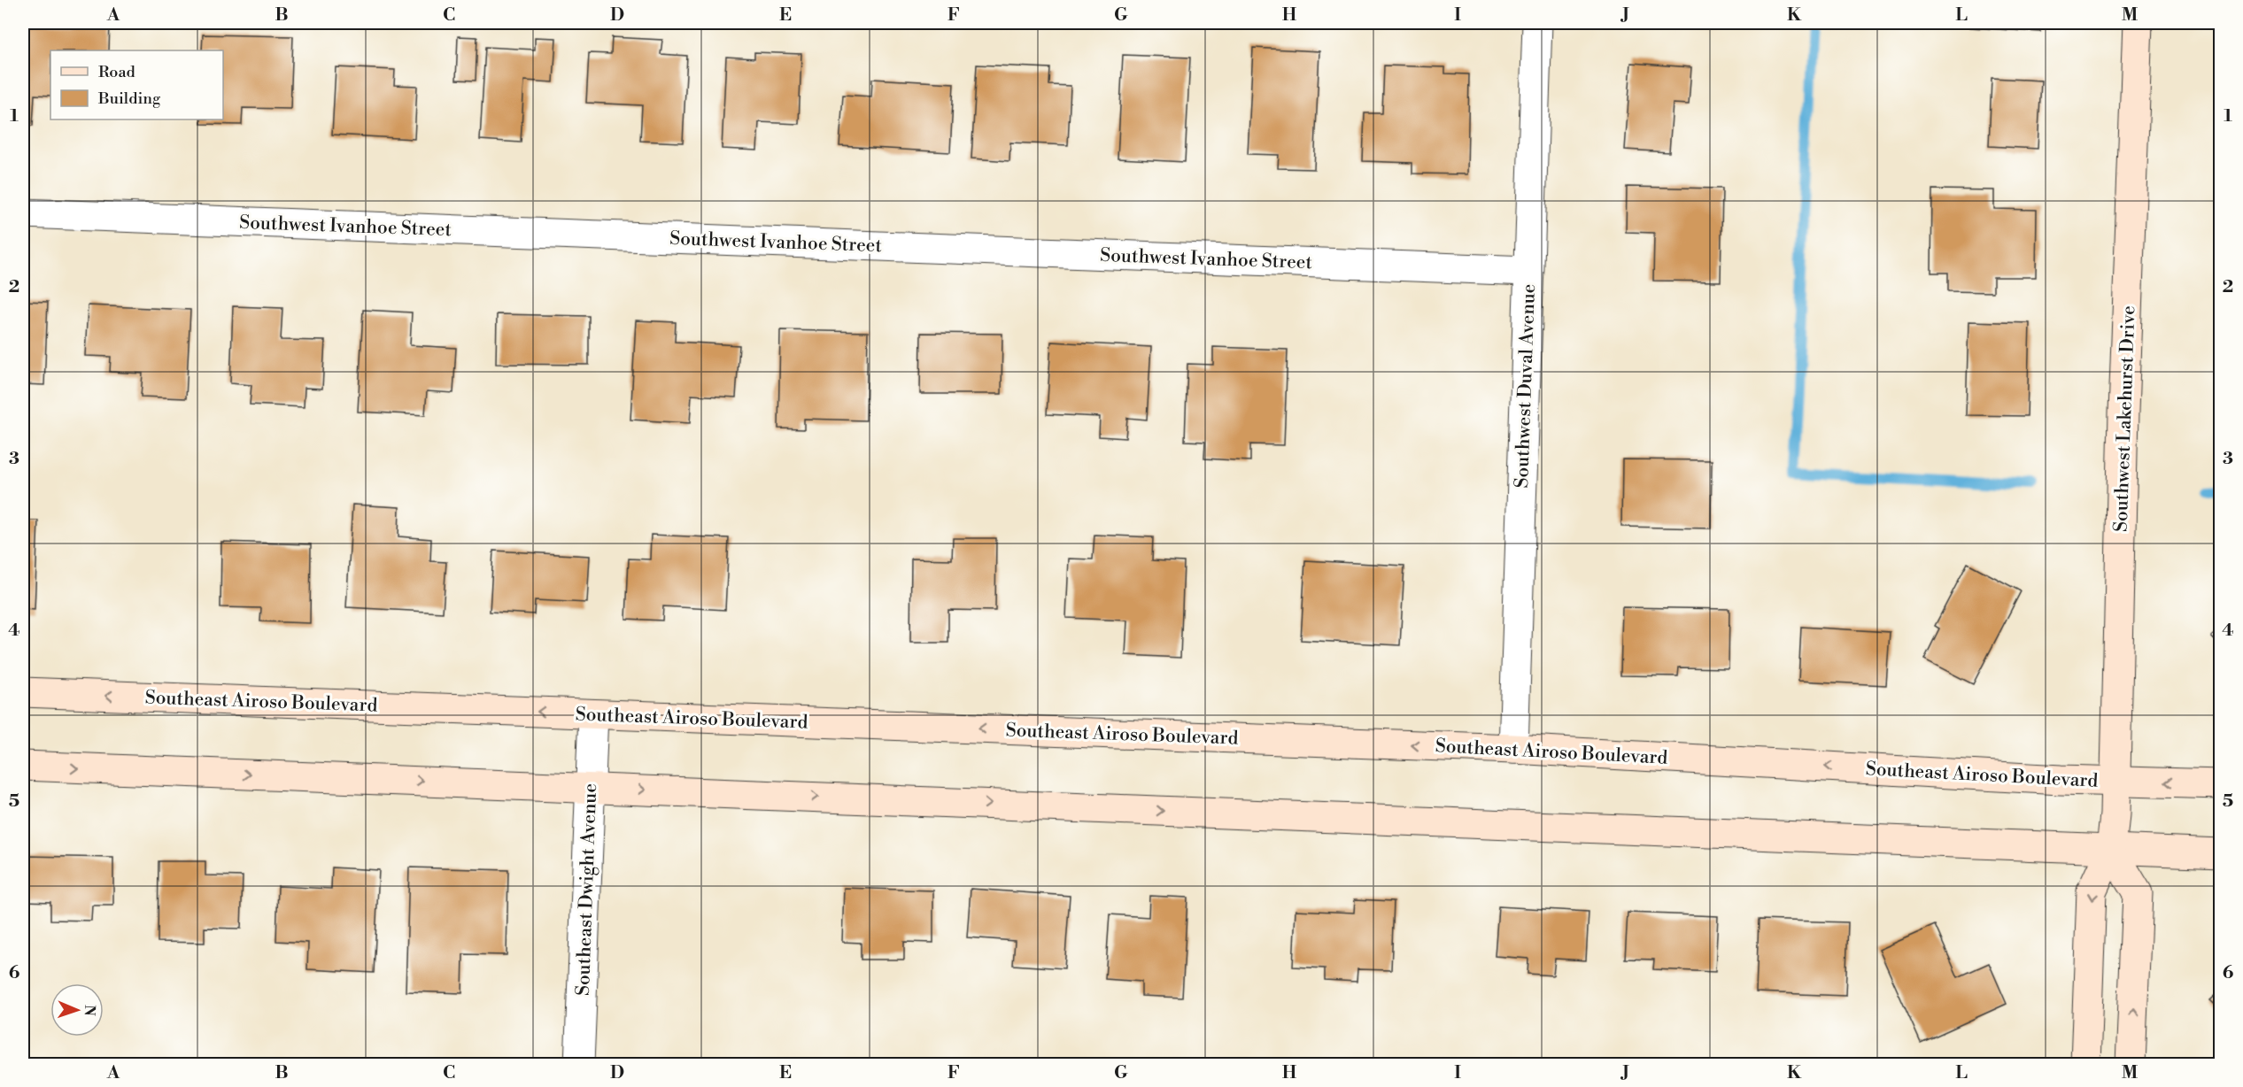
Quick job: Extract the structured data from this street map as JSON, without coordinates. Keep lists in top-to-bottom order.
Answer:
{
  "streets": {
    "main road": ["Southwest Lakehurst Drive", "Southeast Airoso Boulevard"],
    "street": ["Southwest Ivanhoe Street", "Southwest Duval Avenue", "Southeast Dwight Avenue"]
  },
  "crossings": [
    ["Southwest Ivanhoe Street", "Southwest Duval Avenue"],
    ["Southwest Duval Avenue", "Southeast Airoso Boulevard"],
    ["Southwest Lakehurst Drive", "Southeast Airoso Boulevard"],
    ["Southeast Airoso Boulevard", "Southeast Dwight Avenue"]
  ],
  "legend": ["Road", "Building"],
  "north": "right",
  "grid": {
    "columns": [
      "A",
      "B",
      "C",
      "D",
      "E",
      "F",
      "G",
      "H",
      "I",
      "J",
      "K",
      "L",
      "M"
    ],
    "rows": [
      "1",
      "2",
      "3",
      "4",
      "5",
      "6"
    ]
  }
}
